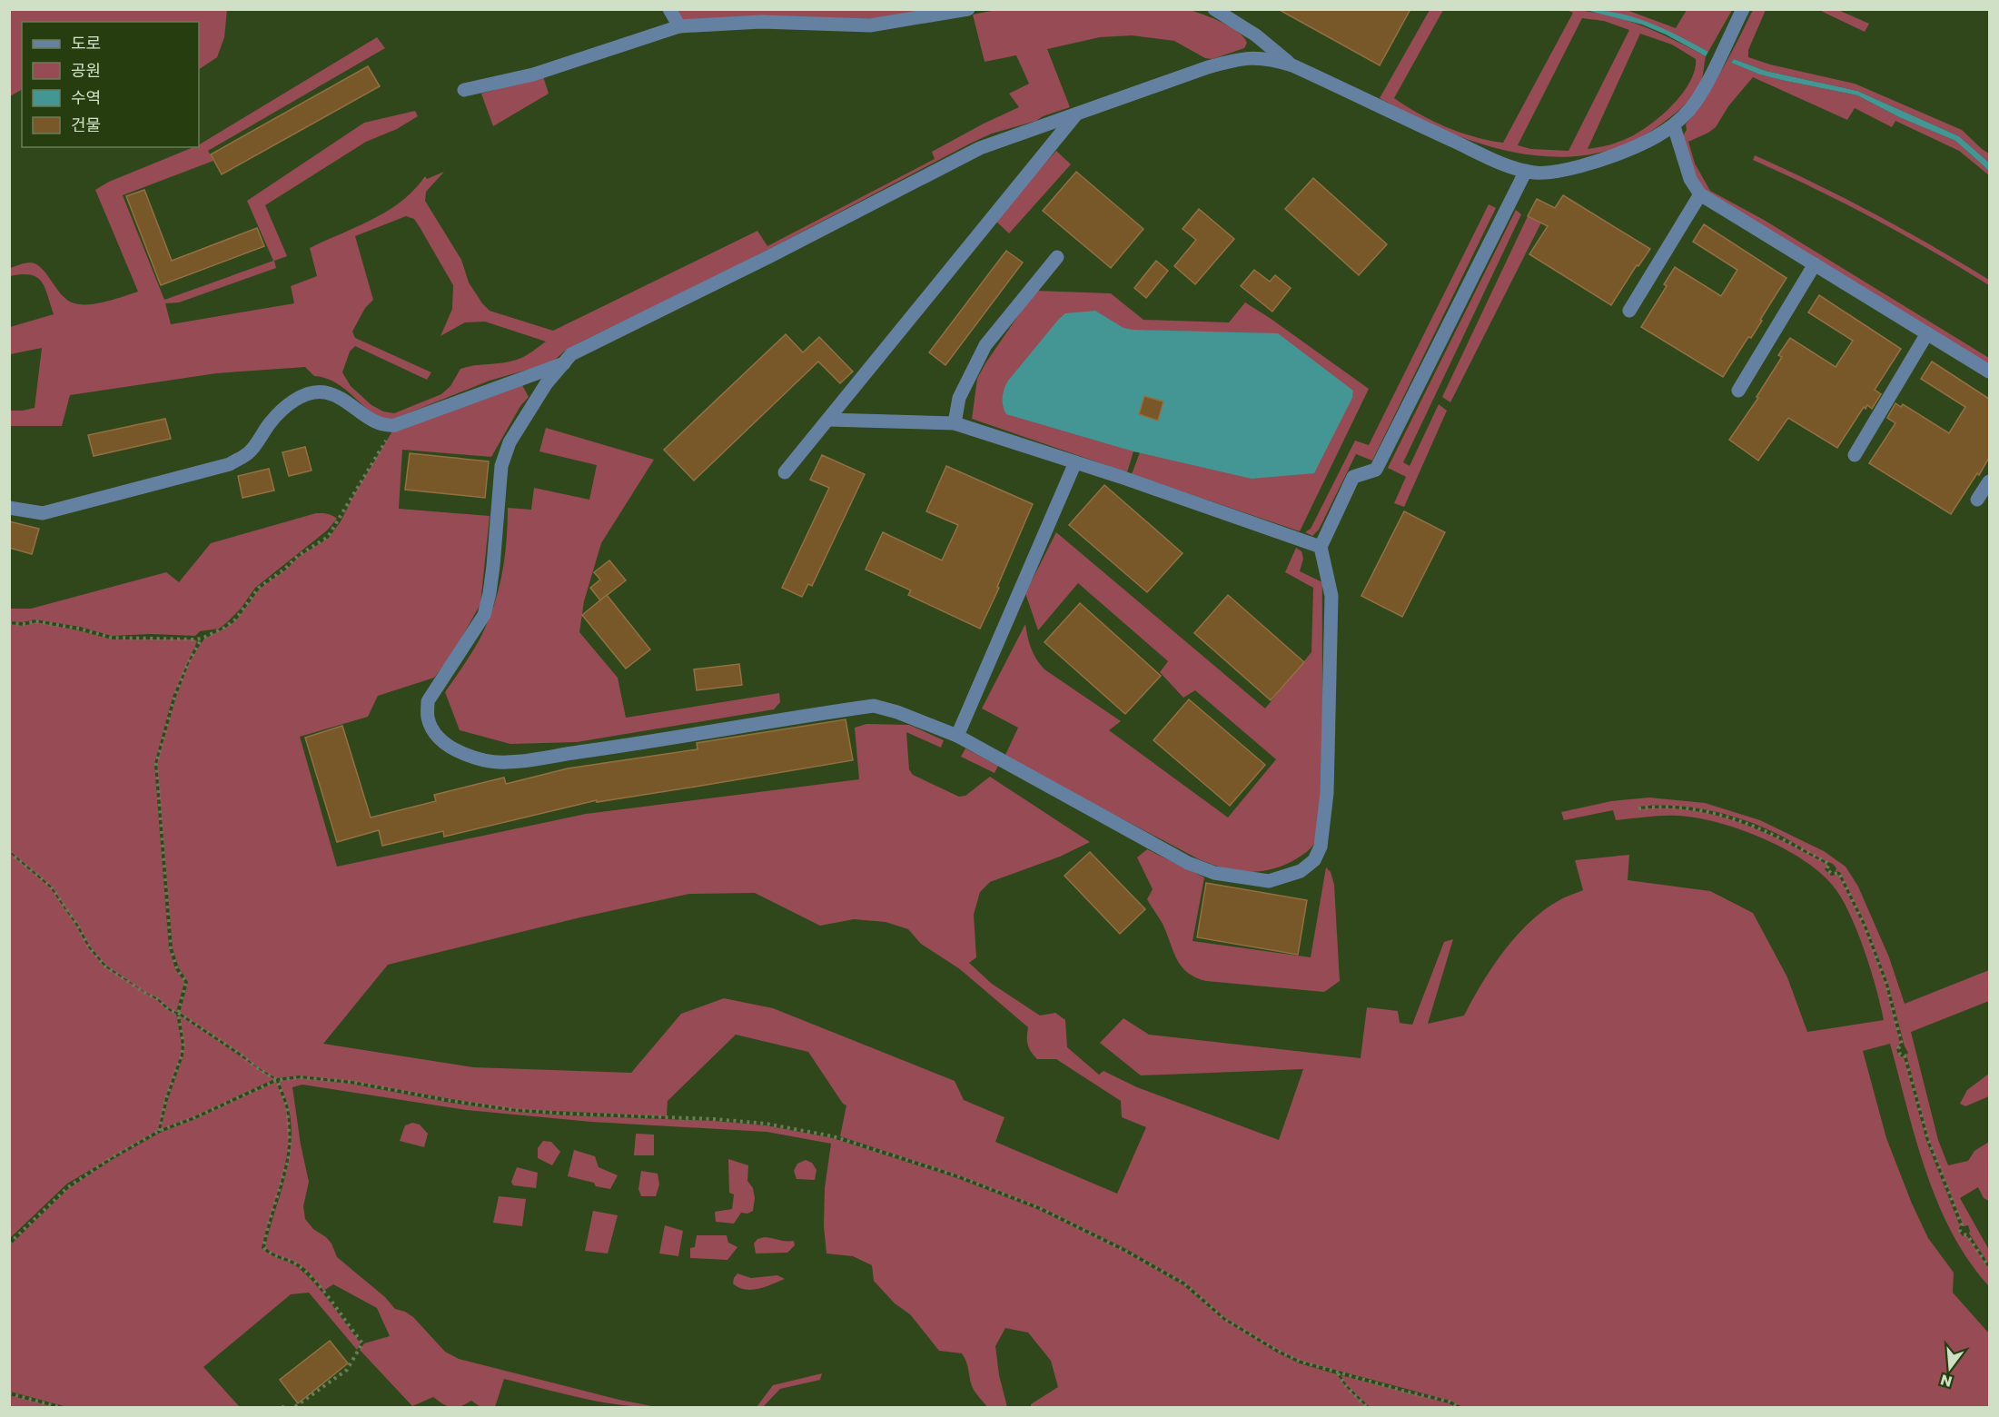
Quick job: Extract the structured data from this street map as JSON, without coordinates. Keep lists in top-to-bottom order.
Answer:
{
  "legend": [
    "도로",
    "공원",
    "수역",
    "건물"
  ],
  "north": "bottom"
}
